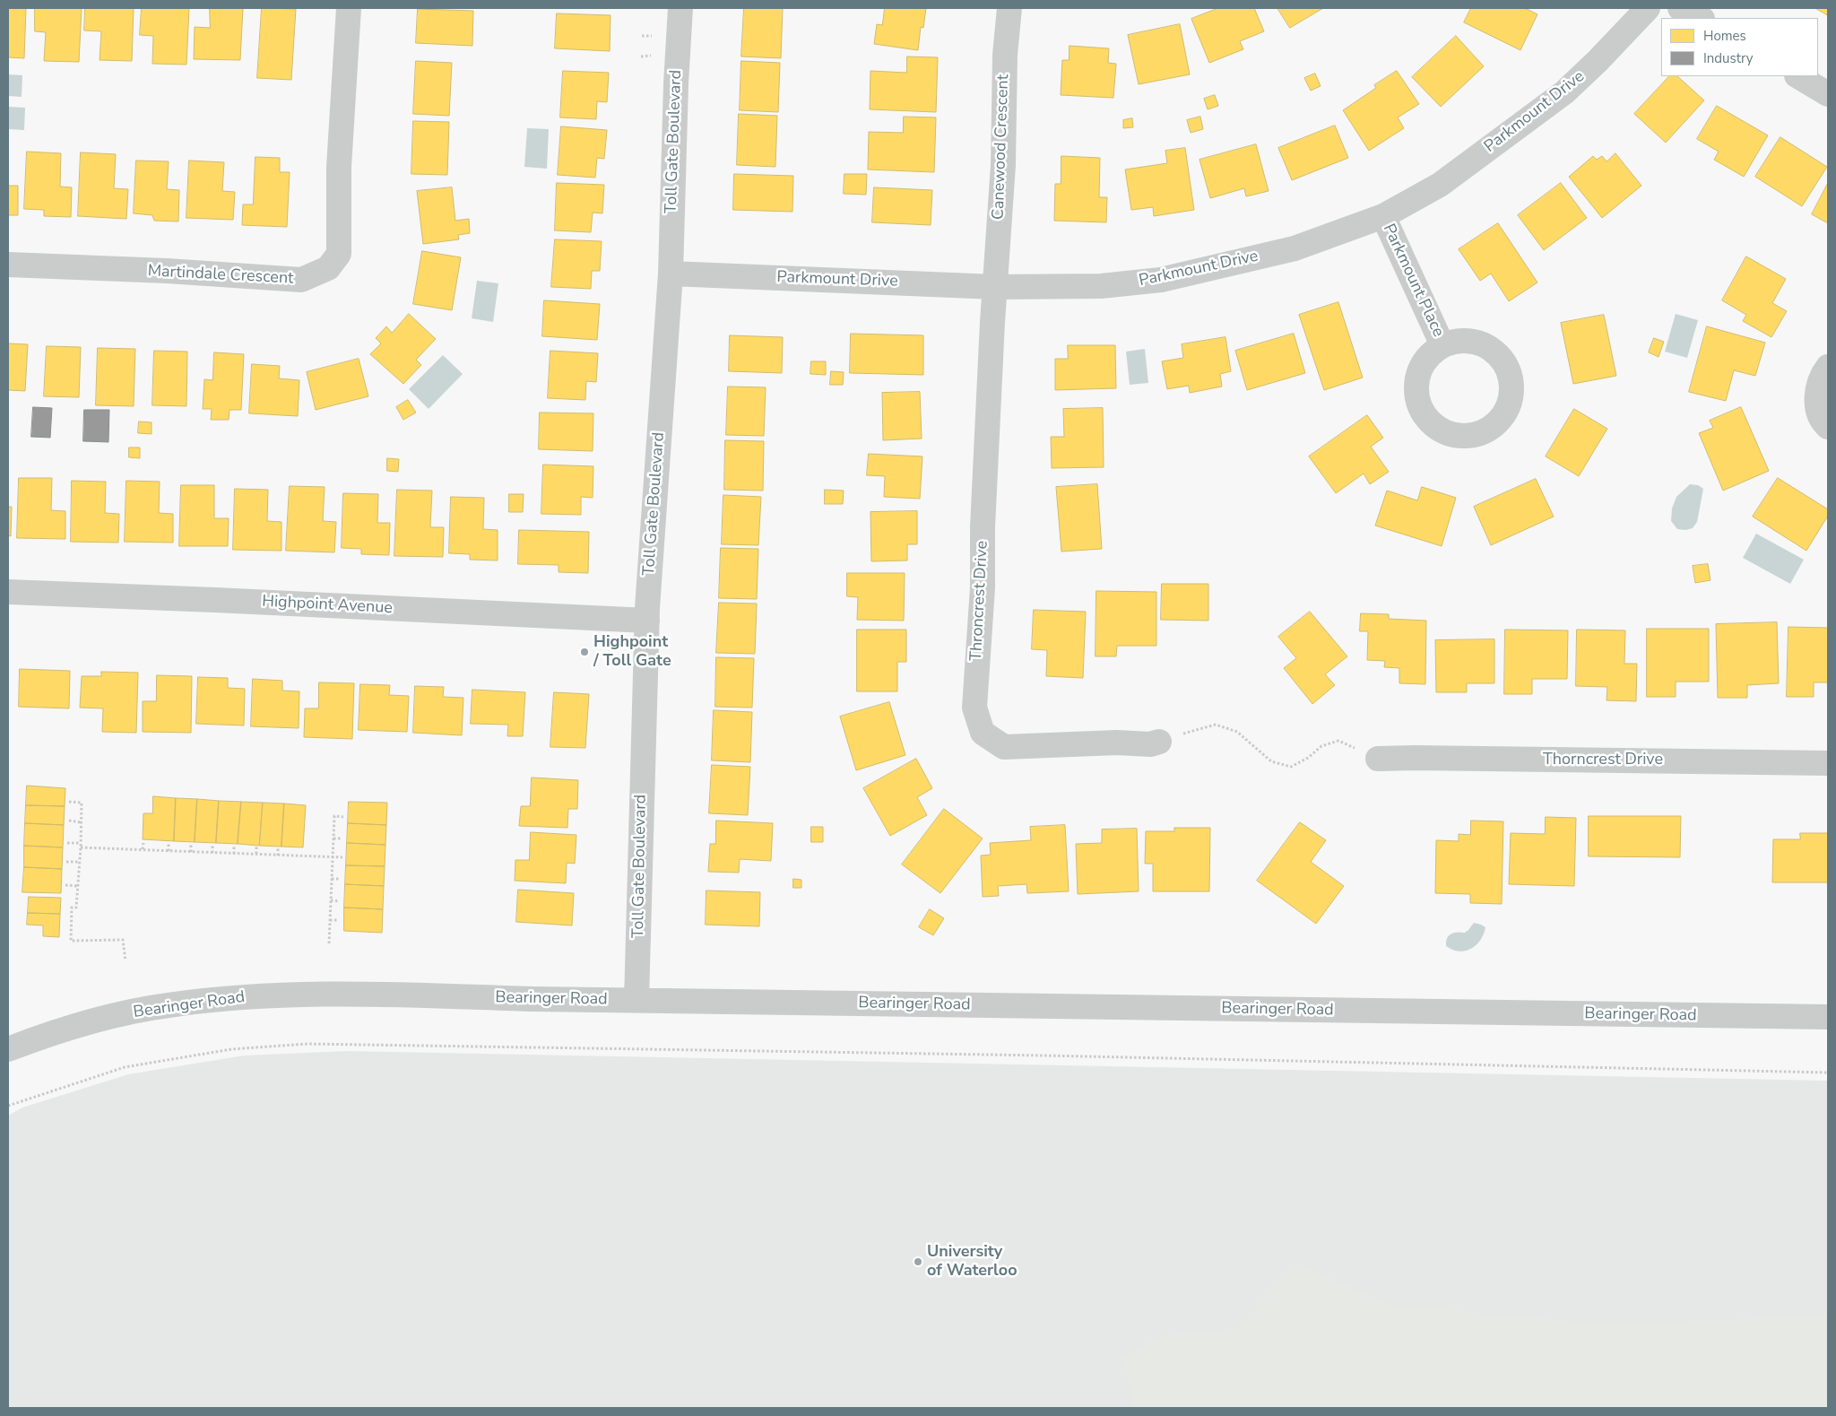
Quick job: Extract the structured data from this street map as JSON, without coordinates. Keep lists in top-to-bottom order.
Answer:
{
  "streets": {
    "street": [
      "Parkmount Drive",
      "Toll Gate Boulevard",
      "Canewood Crescent",
      "Martindale Crescent",
      "Parkmount Place",
      "Throncrest Drive",
      "Highpoint Avenue",
      "Thorncrest Drive",
      "Bearinger Road"
    ]
  },
  "crossings": [
    ["Parkmount Drive", "Toll Gate Boulevard"],
    ["Parkmount Drive", "Canewood Crescent"],
    ["Parkmount Drive", "Parkmount Place"],
    ["Parkmount Drive", "Throncrest Drive"],
    ["Toll Gate Boulevard", "Highpoint Avenue"],
    ["Toll Gate Boulevard", "Bearinger Road"],
    ["Canewood Crescent", "Throncrest Drive"]
  ],
  "places": ["Highpoint / Toll Gate", "University of Waterloo"],
  "legend": ["Homes", "Industry"]
}
